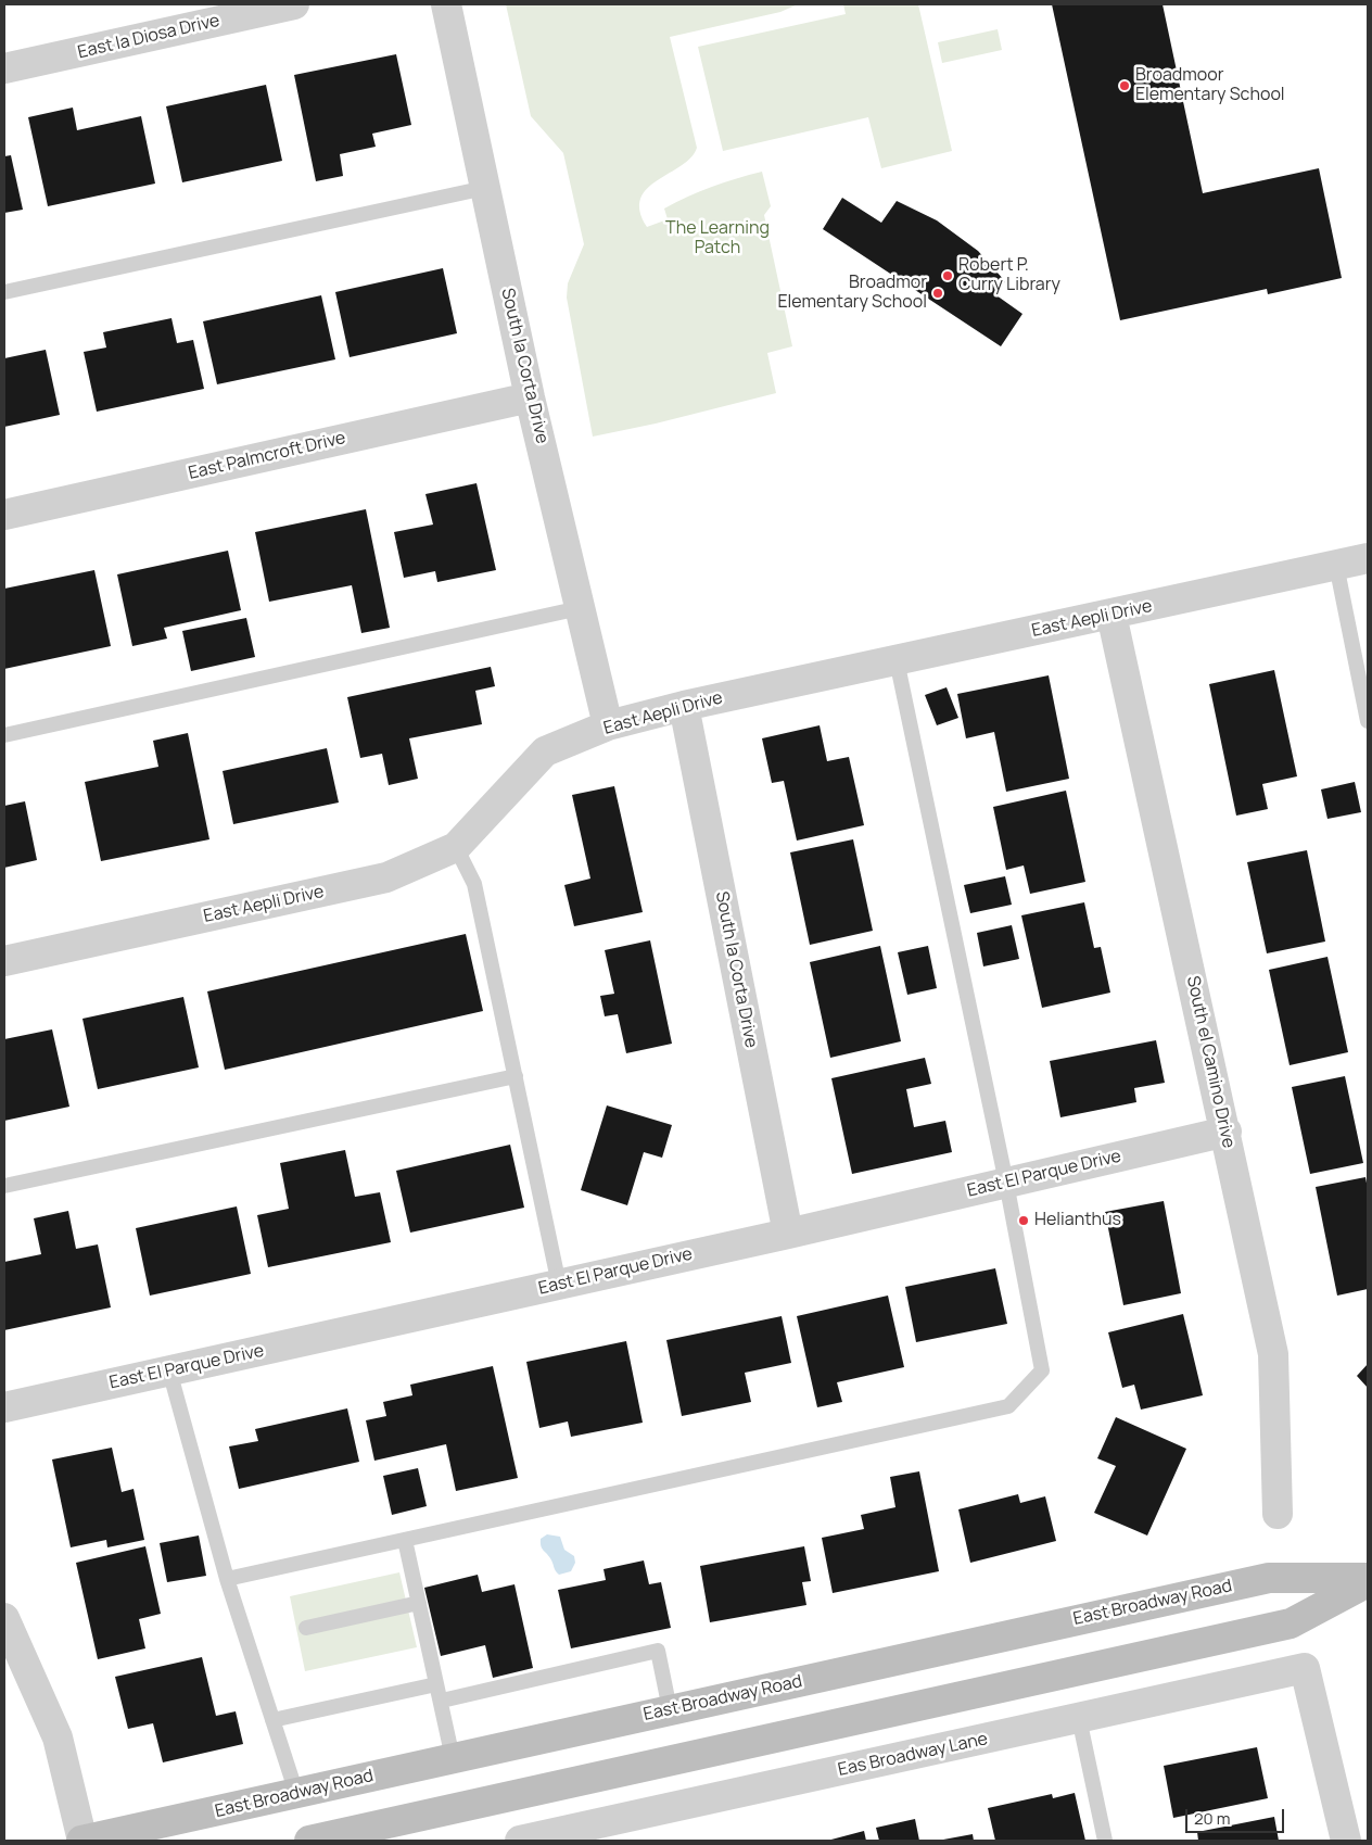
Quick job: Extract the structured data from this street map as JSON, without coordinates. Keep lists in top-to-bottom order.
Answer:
{
  "streets": {
    "main road": ["East Broadway Road"],
    "street": [
      "East la Diosa Drive",
      "South la Corta Drive",
      "East Palmcroft Drive",
      "East Aepli Drive",
      "South el Camino Drive",
      "East El Parque Drive",
      "Eas Broadway Lane"
    ]
  },
  "crossings": [
    ["South la Corta Drive", "East Palmcroft Drive"],
    ["South la Corta Drive", "East Aepli Drive"],
    ["South la Corta Drive", "East El Parque Drive"],
    ["East Aepli Drive", "South el Camino Drive"],
    ["South el Camino Drive", "East El Parque Drive"]
  ],
  "parks": ["The Learning Patch"],
  "places": [
    "Broadmoor Elementary School",
    "Robert P. Curry Library",
    "Broadmor Elementary School",
    "Helianthus"
  ],
  "scale_bar": "20 m"
}
